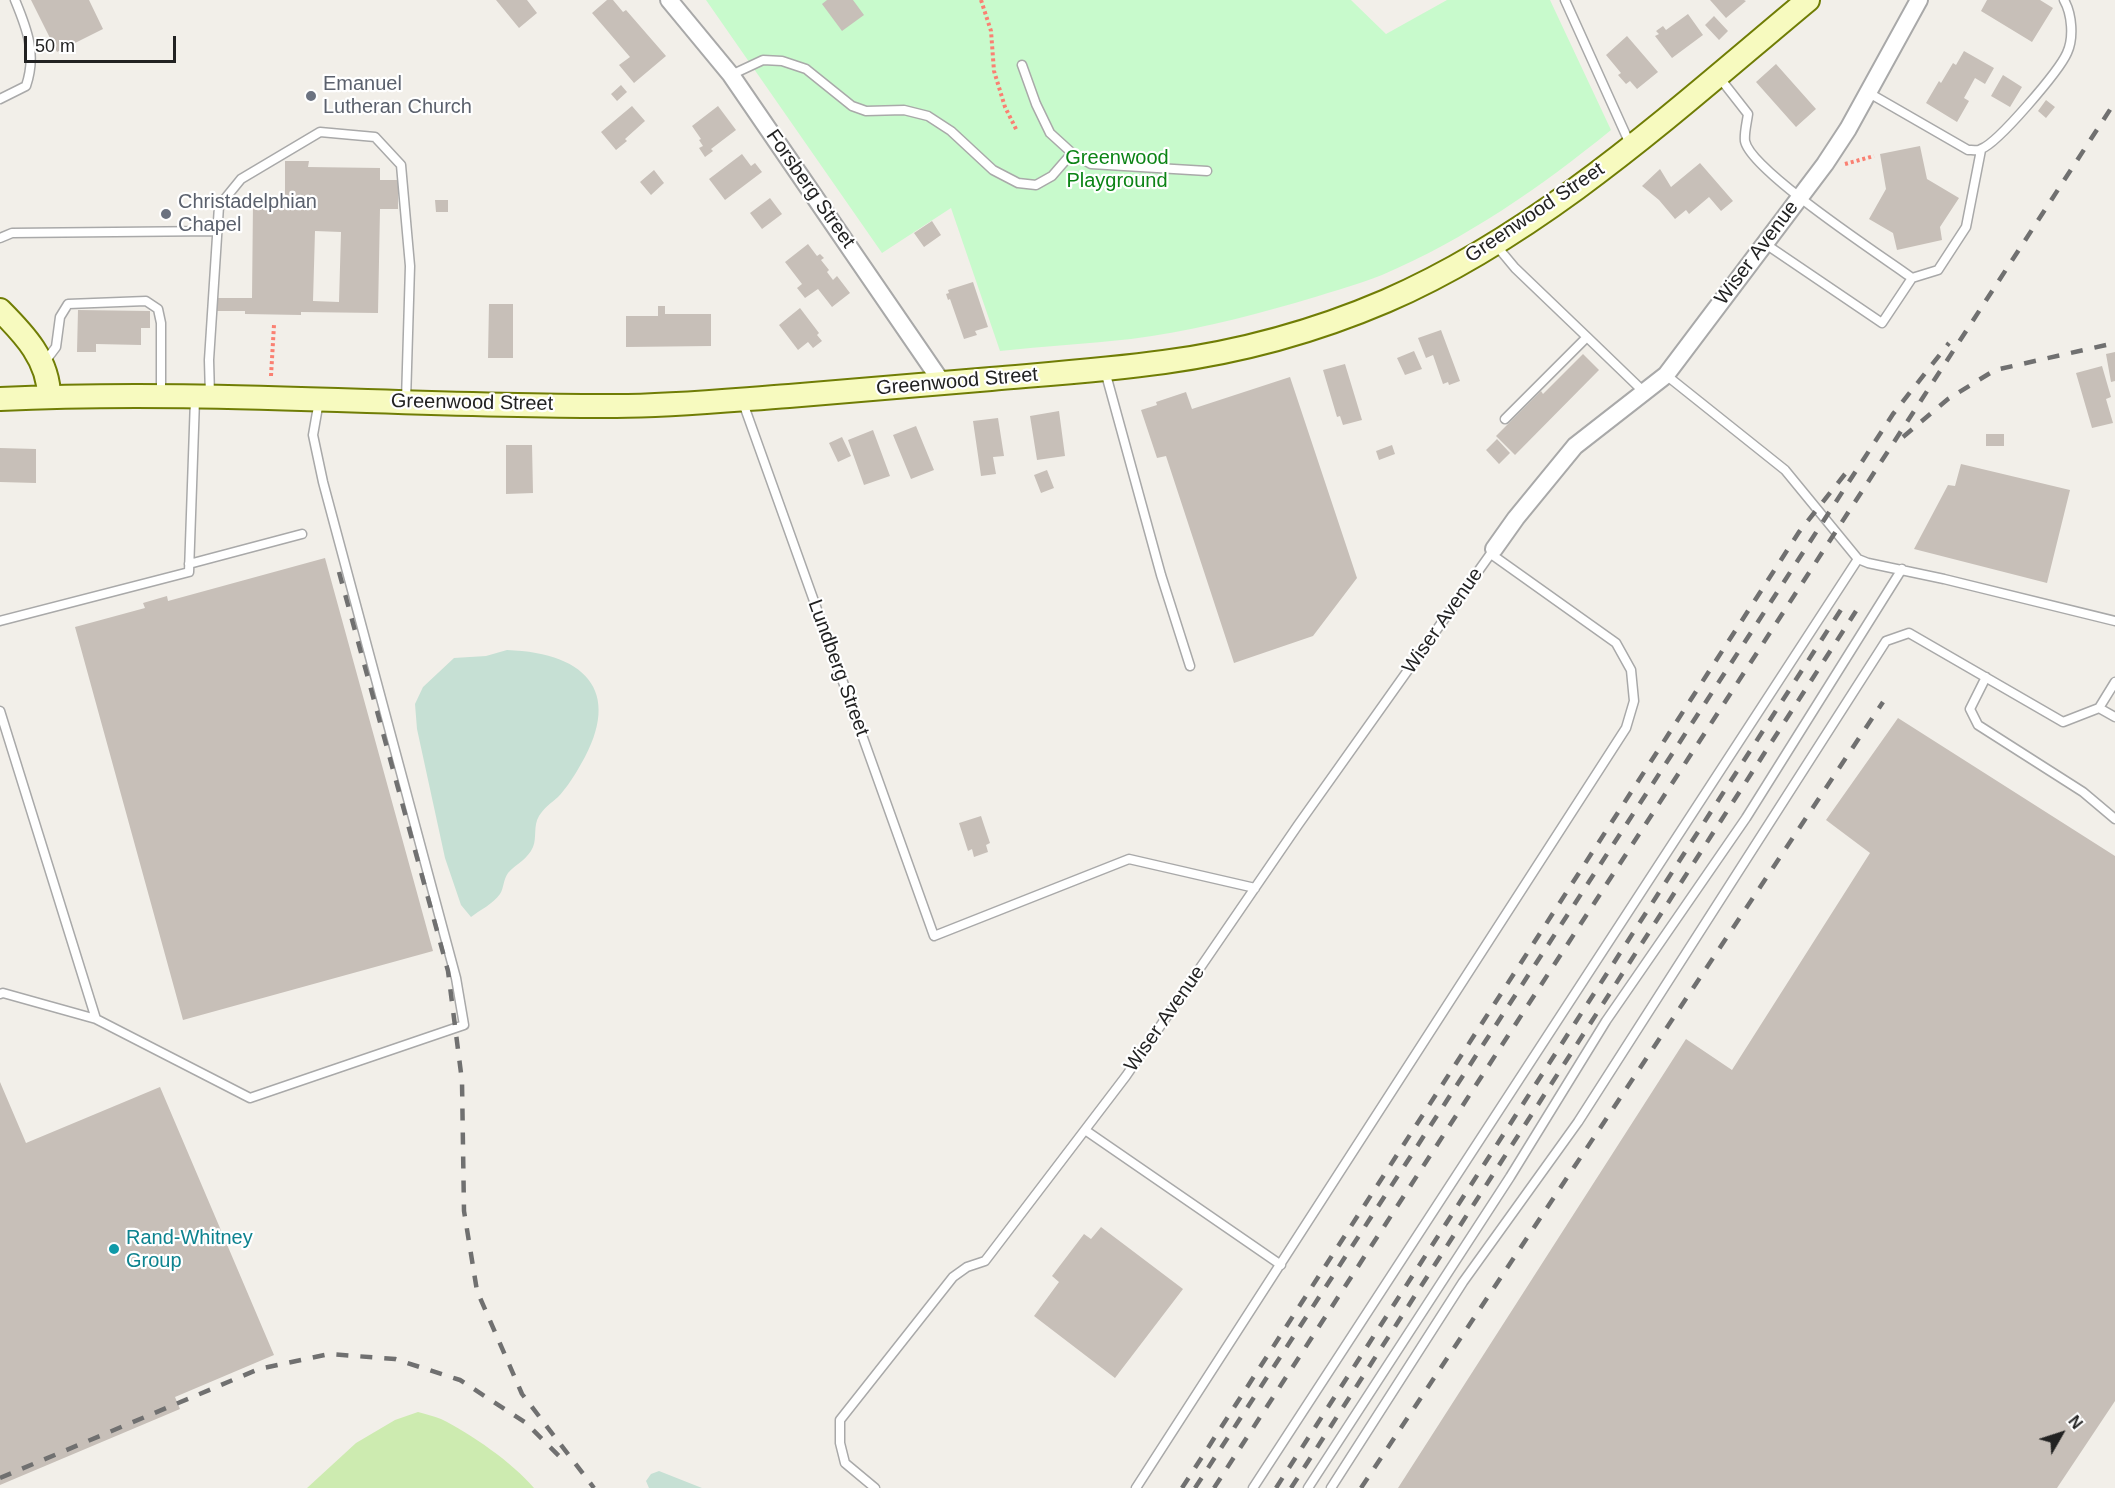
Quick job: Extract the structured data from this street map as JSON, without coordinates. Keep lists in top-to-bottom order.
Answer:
{
  "streets": {
    "main road": ["Greenwood Street"],
    "street": ["Forsberg Street", "Wiser Avenue"],
    "lane": ["Lundberg Street"]
  },
  "crossings": [
    ["Forsberg Street", "Greenwood Street"],
    ["Greenwood Street", "Lundberg Street"],
    ["Wiser Avenue", "Lundberg Street"]
  ],
  "parks": ["Greenwood Playground"],
  "places": ["Emanuel Lutheran Church", "Christadelphian Chapel", "Rand-Whitney Group"],
  "scale_bar": "50 m",
  "north": "top right"
}
